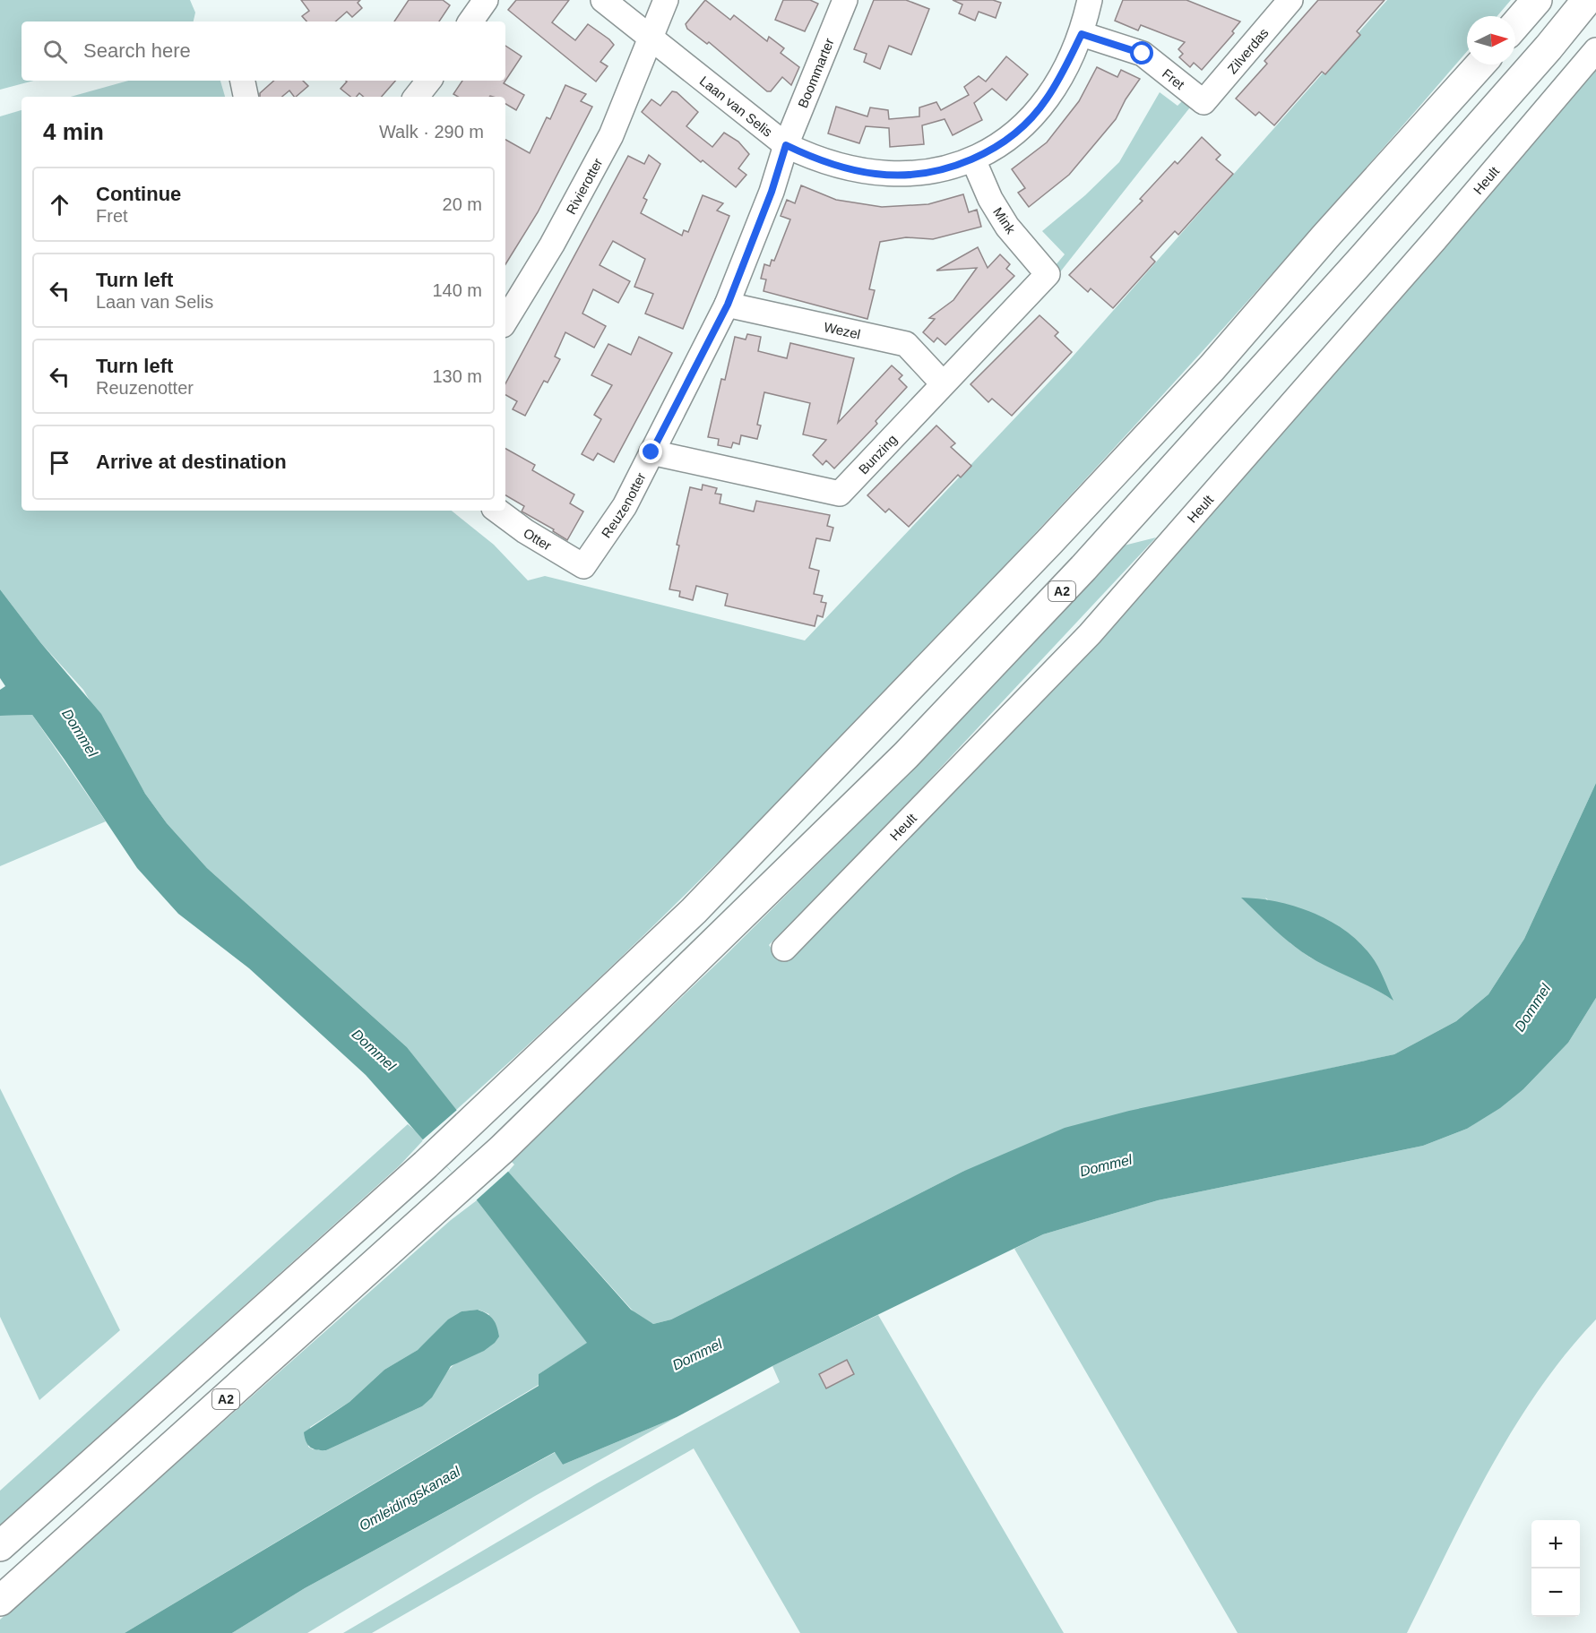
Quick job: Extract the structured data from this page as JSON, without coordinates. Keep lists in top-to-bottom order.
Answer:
{
  "streets": {
    "highway": ["A2"],
    "street": [
      "Zilverdas",
      "Boommarter",
      "Fret",
      "Laan van Selis",
      "Heult",
      "Rivierotter",
      "Mink",
      "Wezel",
      "Bunzing",
      "Reuzenotter",
      "Otter"
    ]
  },
  "crossings": [
    ["Zilverdas", "Fret"],
    ["Boommarter", "Laan van Selis"],
    ["Boommarter", "Reuzenotter"],
    ["Fret", "Laan van Selis"],
    ["Laan van Selis", "Rivierotter"],
    ["Laan van Selis", "Mink"],
    ["Laan van Selis", "Reuzenotter"],
    ["Mink", "Bunzing"],
    ["Wezel", "Bunzing"],
    ["Wezel", "Reuzenotter"],
    ["Bunzing", "Reuzenotter"],
    ["Reuzenotter", "Otter"]
  ],
  "water": ["Dommel", "Omleidingskanaal"],
  "north": "right",
  "page": {
    "search": "Search here",
    "heading": ["4 min", "Walk · 290 m"],
    "list": [
      ["Continue", "Fret", "20 m"],
      ["Turn left", "Laan van Selis", "140 m"],
      ["Turn left", "Reuzenotter", "130 m"],
      "Arrive at destination"
    ],
    "map_buttons": ["+", "−"]
  }
}
